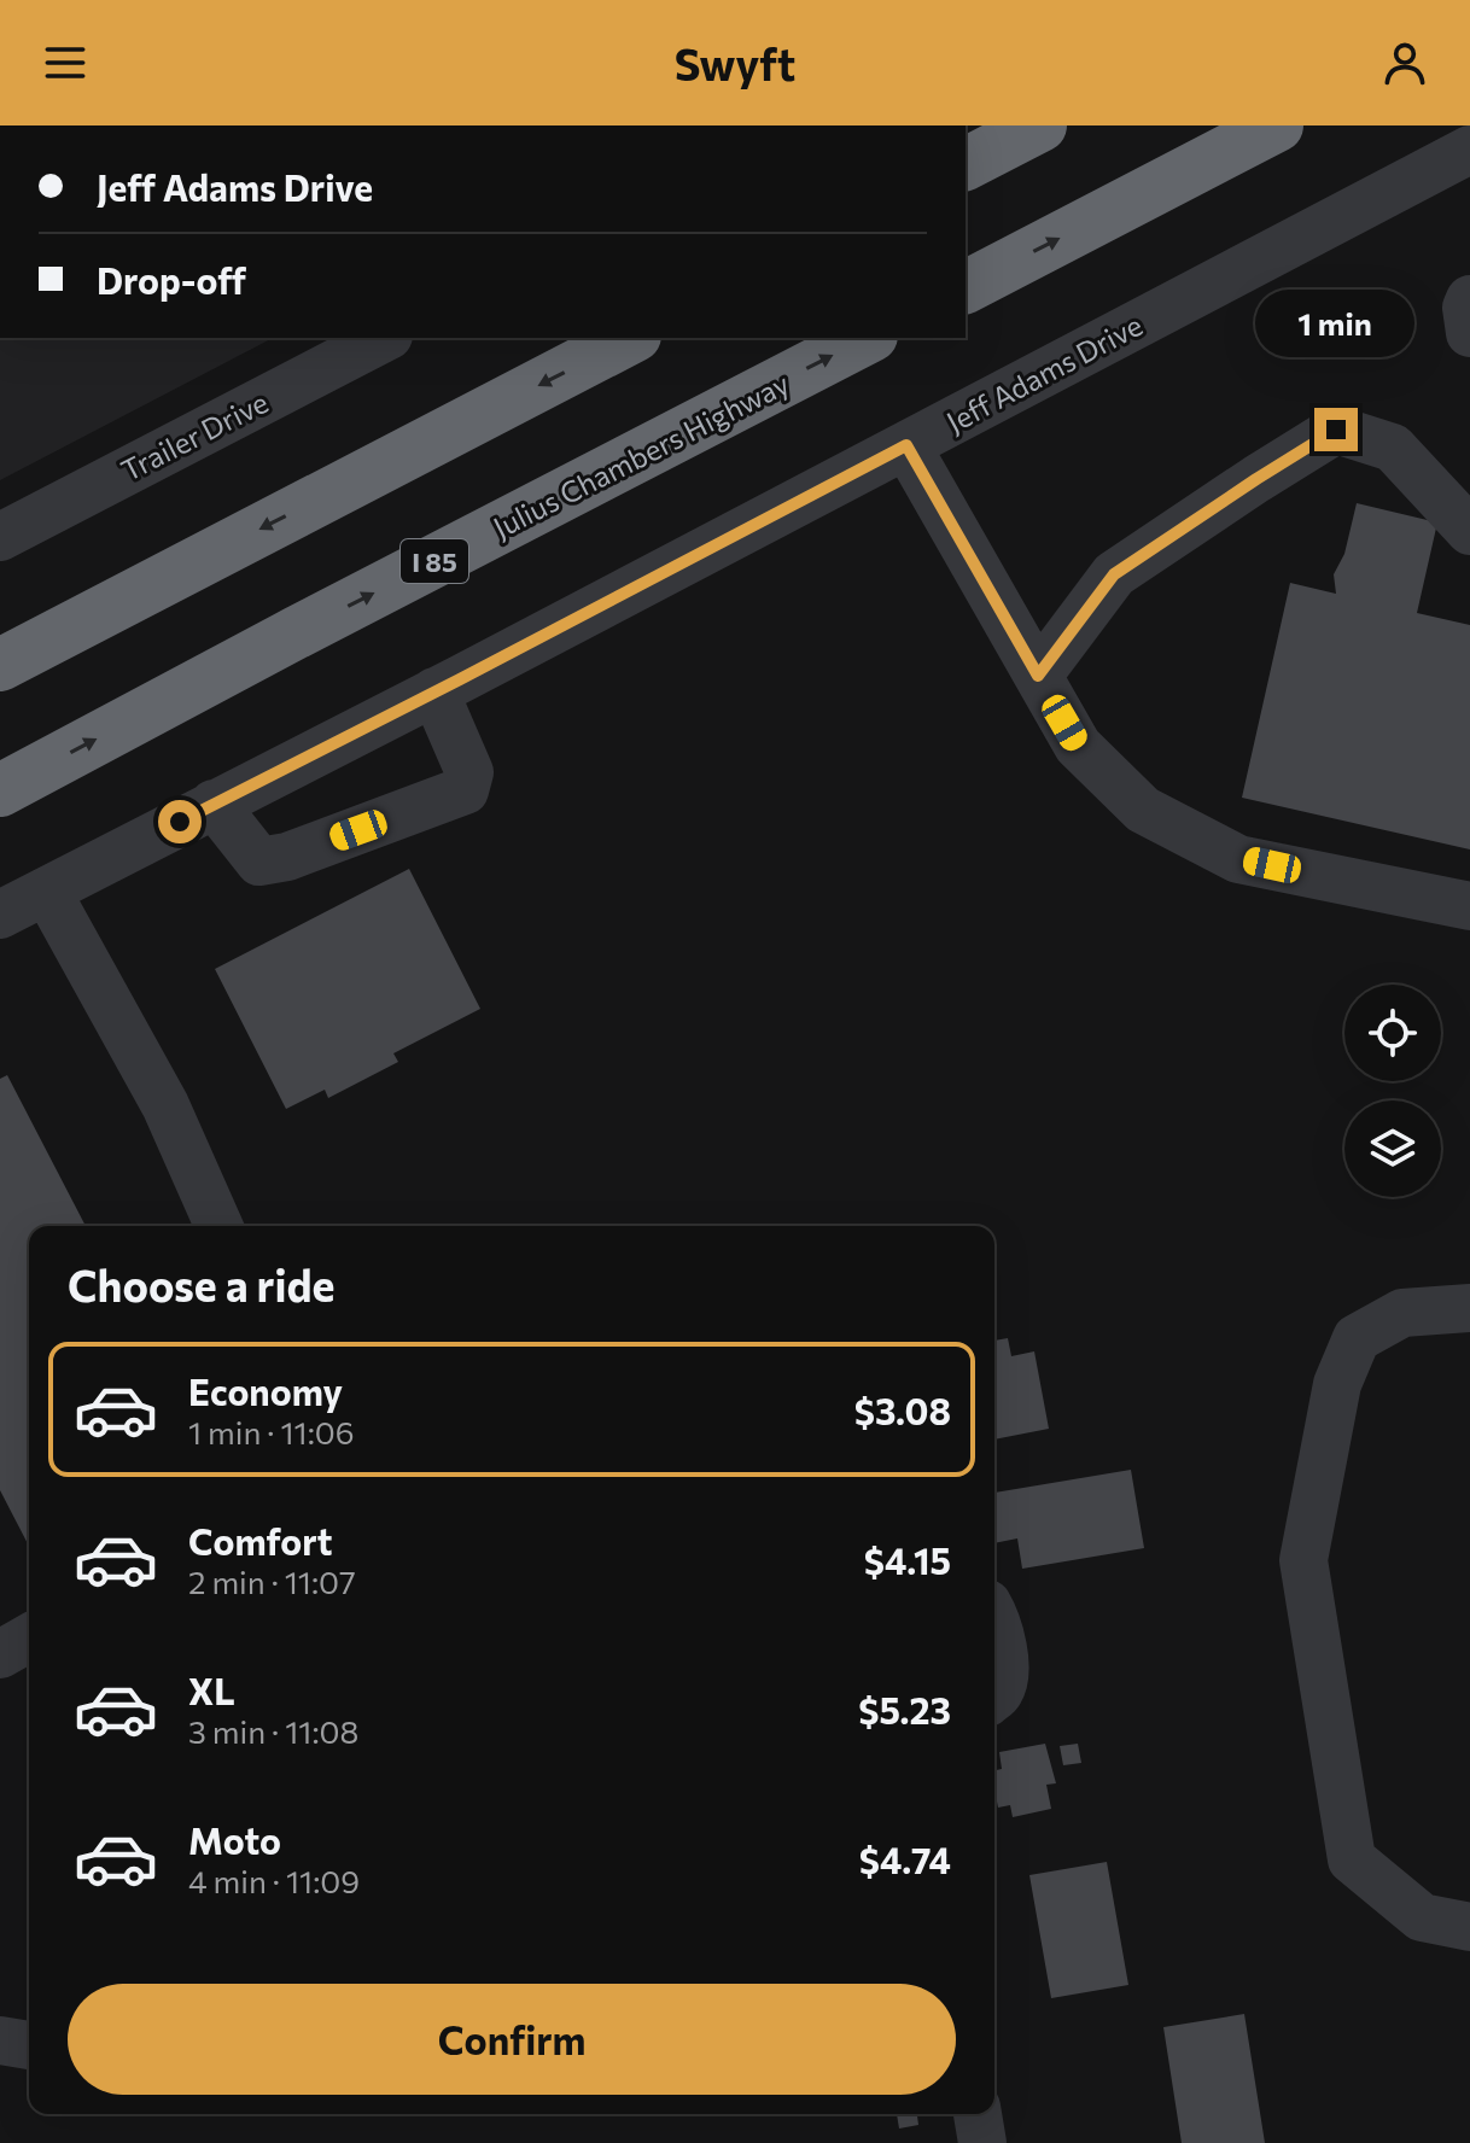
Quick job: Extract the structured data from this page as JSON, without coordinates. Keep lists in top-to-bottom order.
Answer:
{
  "streets": {
    "highway": ["Julius Chambers Highway", "I 85"],
    "street": ["Jeff Adams Drive", "Trailer Drive"]
  },
  "page": {
    "header": "Swyft",
    "banner": ["Jeff Adams Drive", "Drop-off"],
    "bubble": "1 min",
    "heading": "Choose a ride",
    "list": [
      {
        "name": "Economy",
        "note": "1 min · 11:06",
        "value": "$3.08"
      },
      {
        "name": "Comfort",
        "note": "2 min · 11:07",
        "value": "$4.15"
      },
      {
        "name": "XL",
        "note": "3 min · 11:08",
        "value": "$5.23"
      },
      {
        "name": "Moto",
        "note": "4 min · 11:09",
        "value": "$4.74"
      }
    ],
    "buttons": "Confirm"
  }
}
